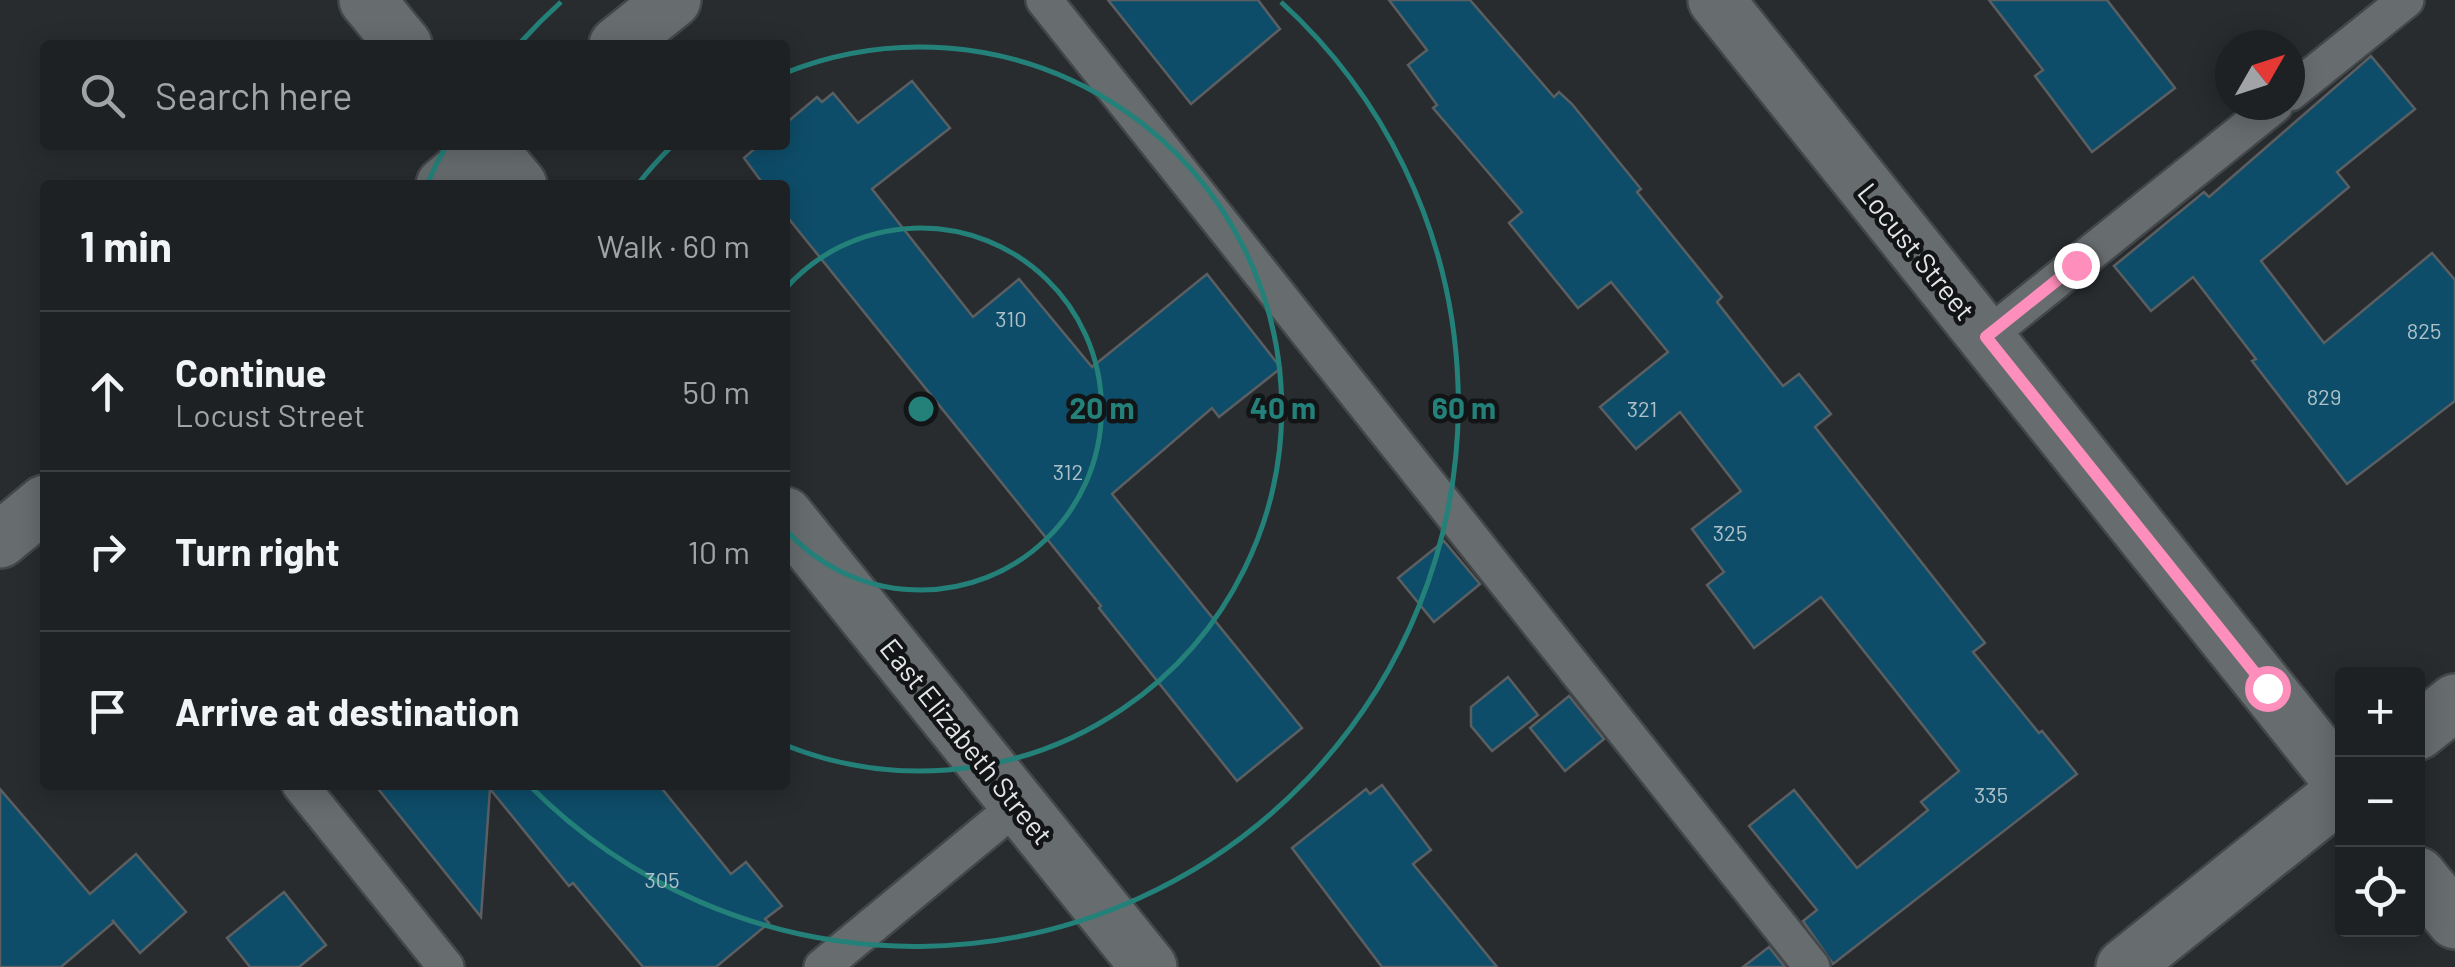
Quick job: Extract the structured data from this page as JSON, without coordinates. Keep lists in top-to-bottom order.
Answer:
{
  "streets": {
    "street": ["Locust Street", "East Elizabeth Street"]
  },
  "house_numbers": [
    "310",
    "825",
    "829",
    "321",
    "312",
    "325",
    "335",
    "305"
  ],
  "north": "top right",
  "page": {
    "search": "Search here",
    "heading": ["1 min", "Walk · 60 m"],
    "list": [
      ["Continue", "Locust Street", "50 m"],
      ["Turn right", "10 m"],
      "Arrive at destination"
    ],
    "map_buttons": ["+", "−"]
  },
  "rings": ["20 m", "40 m", "60 m"]
}
